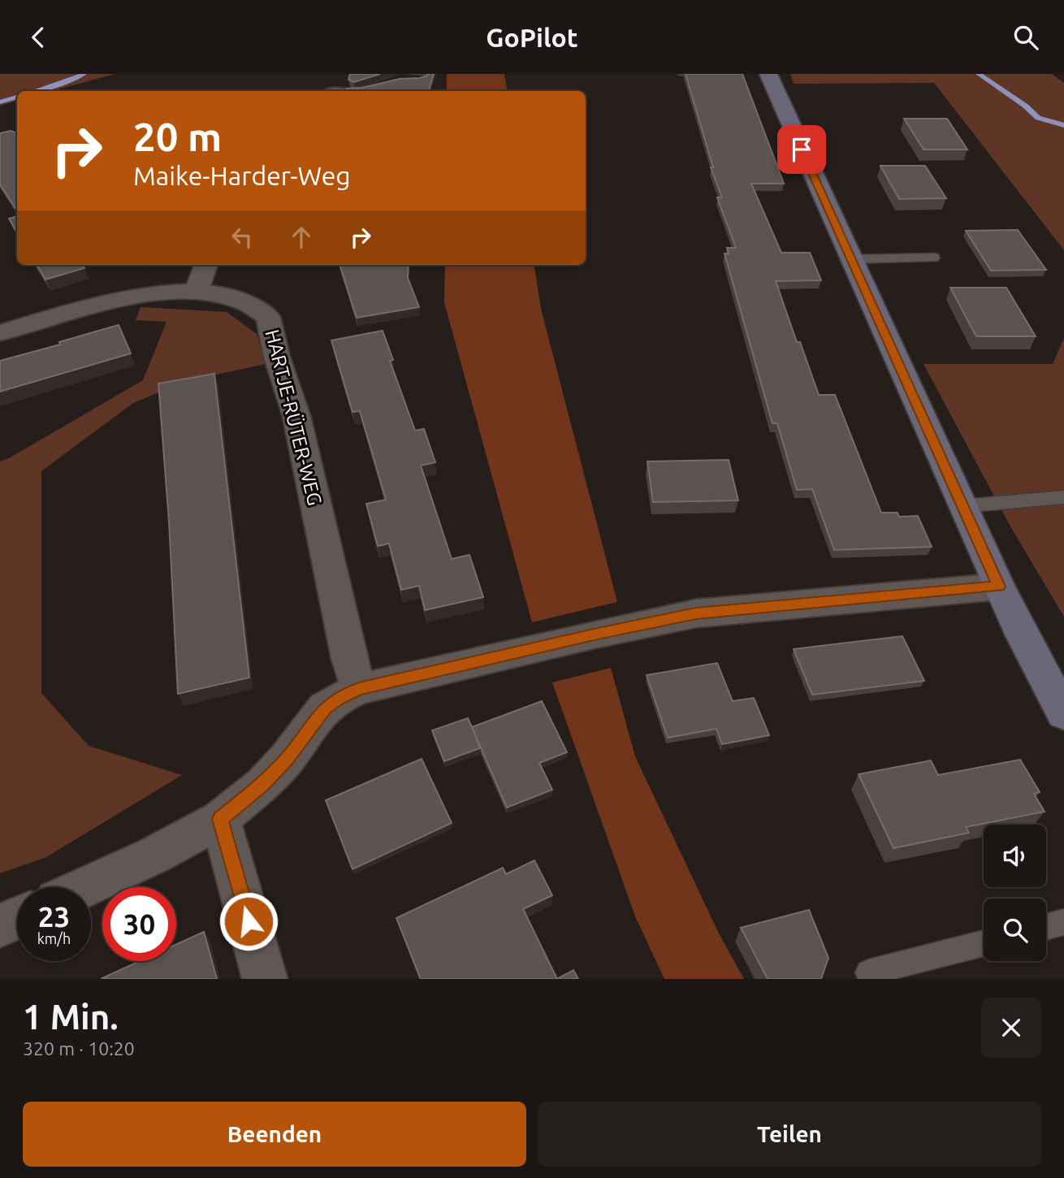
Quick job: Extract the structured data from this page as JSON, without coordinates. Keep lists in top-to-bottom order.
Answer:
{
  "streets": {
    "street": ["HARTJE-RÜTER-WEG"]
  },
  "page": {
    "header": "GoPilot",
    "turn": ["20 m", "Maike-Harder-Weg"],
    "speed": "23 km/h",
    "limit": "30",
    "heading": ["1 Min.", "320 m · 10:20"],
    "buttons": ["Beenden", "Teilen"]
  }
}
